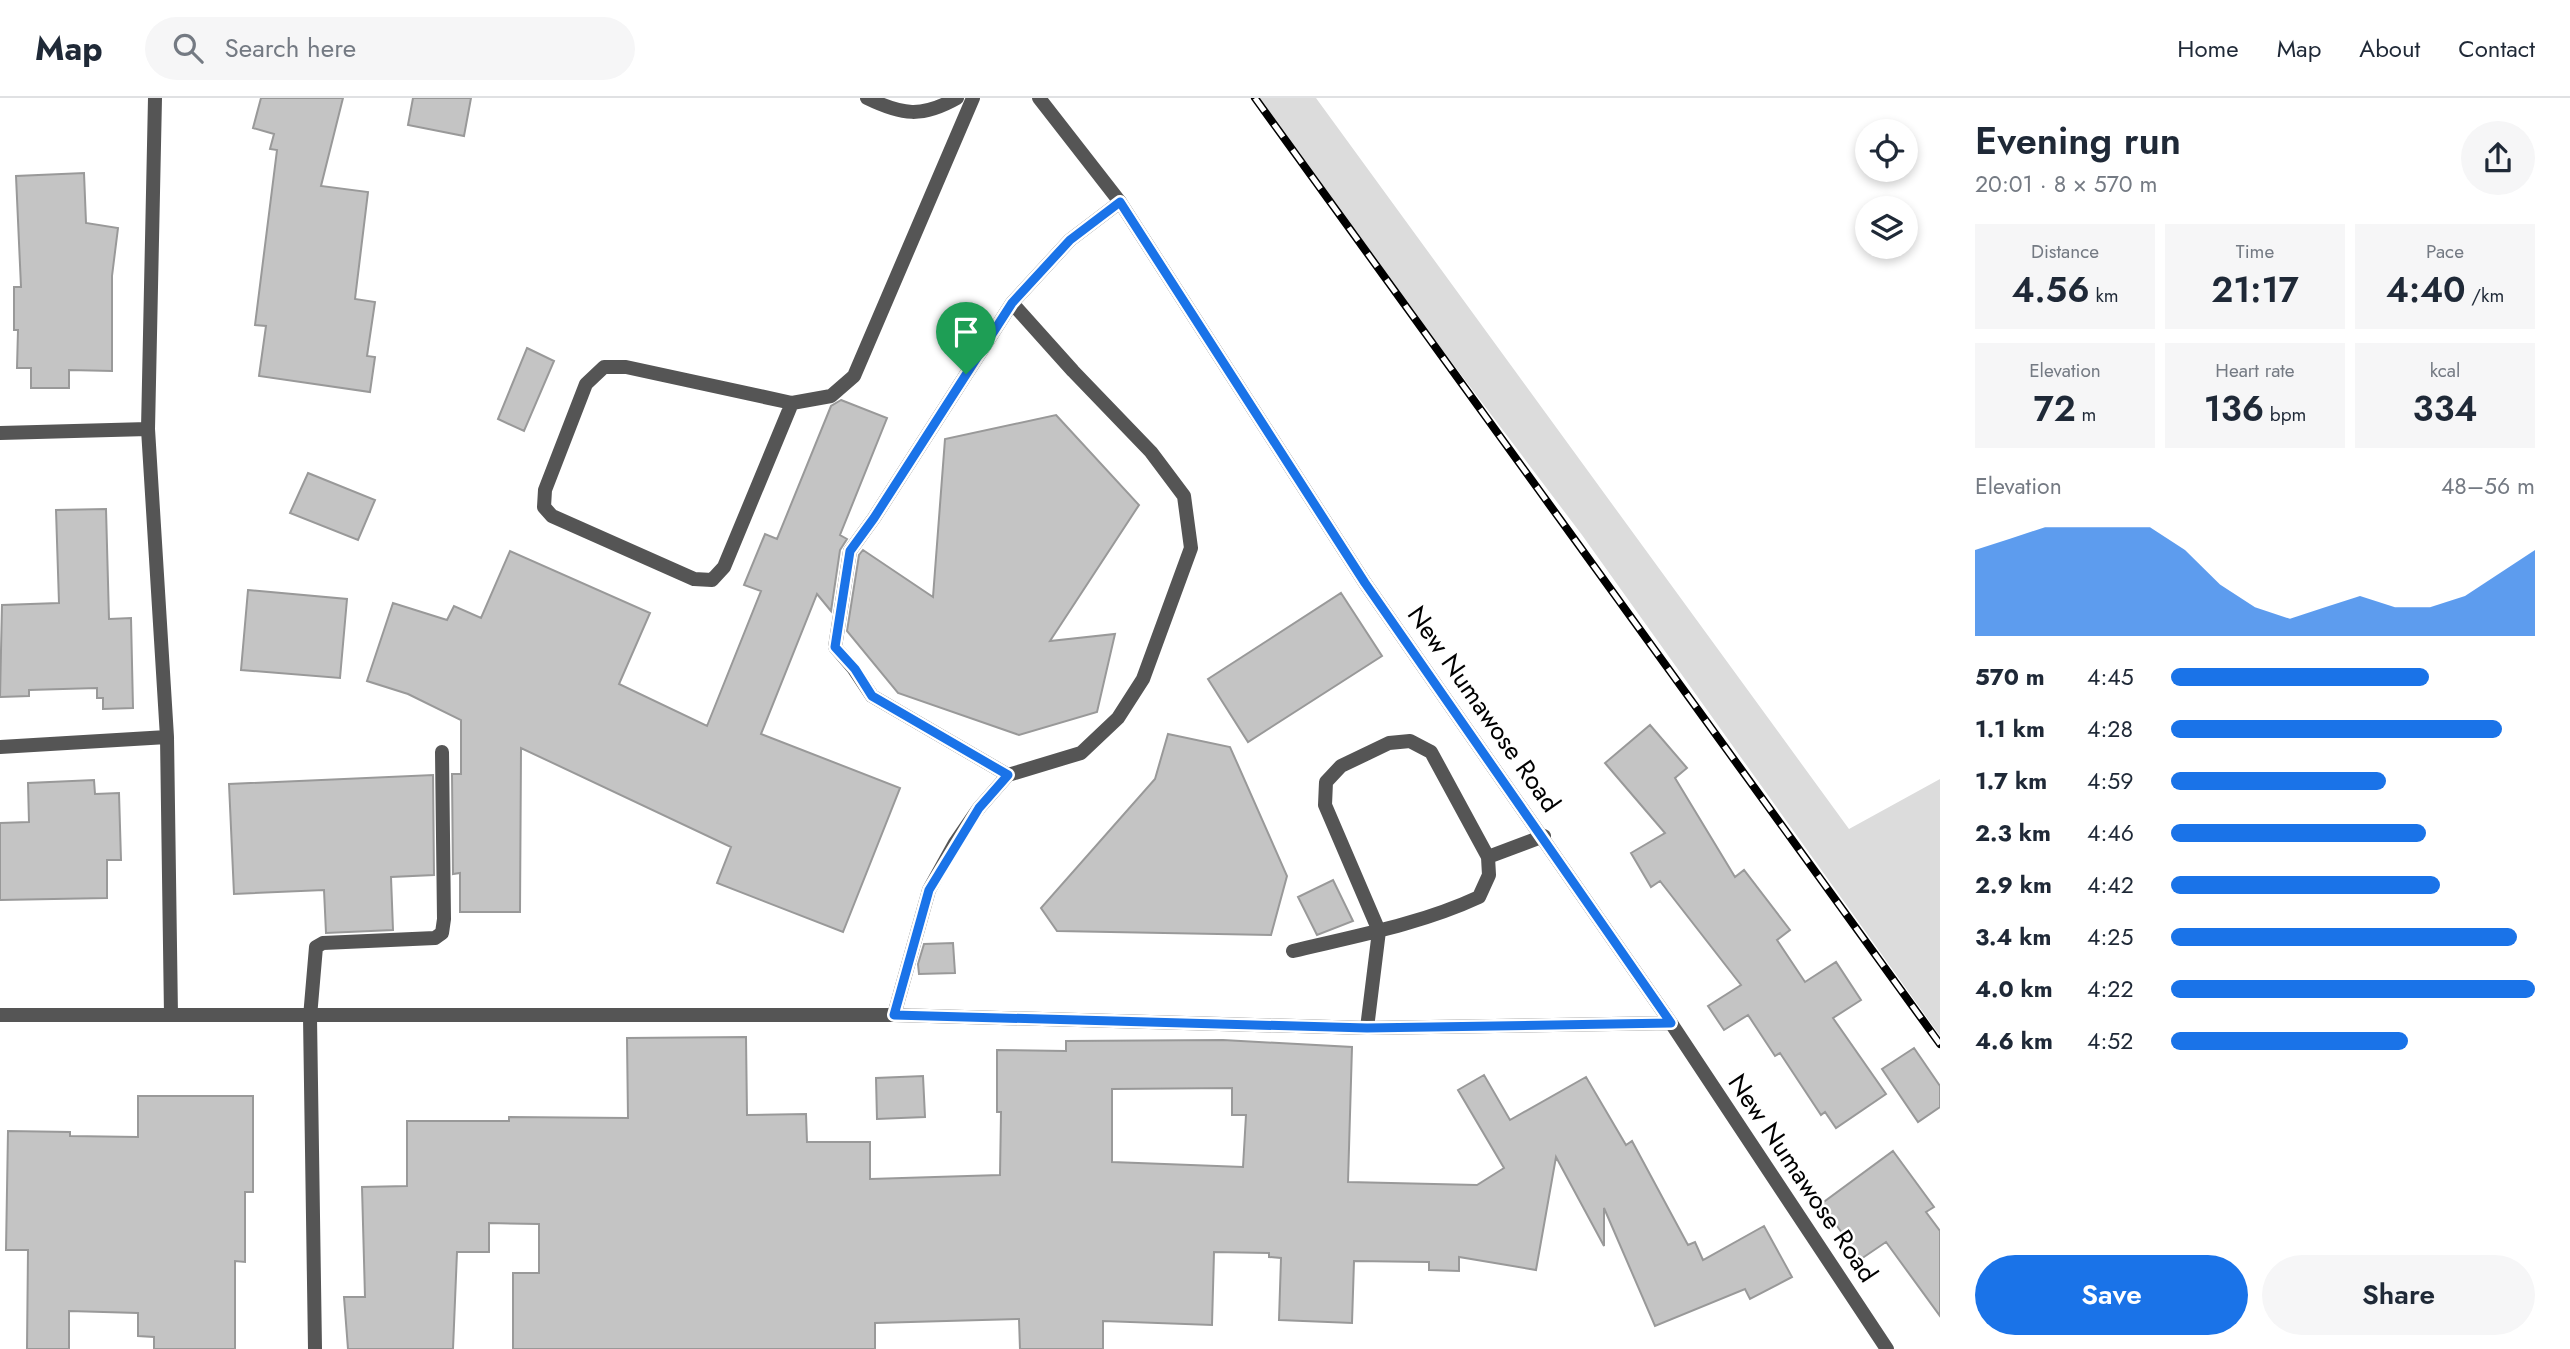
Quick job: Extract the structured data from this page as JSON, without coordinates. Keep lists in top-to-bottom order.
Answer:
{
  "streets": {
    "street": ["New Numawose Road"]
  },
  "page": {
    "header": "Map",
    "search": "Search here",
    "nav": [
      "Home",
      "Map",
      "About",
      "Contact"
    ],
    "heading": ["Evening run", "20:01 · 8 × 570 m"],
    "stats": [
      ["Distance", "4.56 km"],
      ["Time", "21:17"],
      ["Pace", "4:40 /km"],
      ["Elevation", "72 m"],
      ["Heart rate", "136 bpm"],
      ["kcal", "334"]
    ],
    "chart": ["Elevation", "48–56 m"],
    "list": [
      {
        "name": "570 m",
        "note": "4:45"
      },
      {
        "name": "1.1 km",
        "note": "4:28"
      },
      {
        "name": "1.7 km",
        "note": "4:59"
      },
      {
        "name": "2.3 km",
        "note": "4:46"
      },
      {
        "name": "2.9 km",
        "note": "4:42"
      },
      {
        "name": "3.4 km",
        "note": "4:25"
      },
      {
        "name": "4.0 km",
        "note": "4:22"
      },
      {
        "name": "4.6 km",
        "note": "4:52"
      }
    ],
    "buttons": ["Save", "Share"]
  }
}
